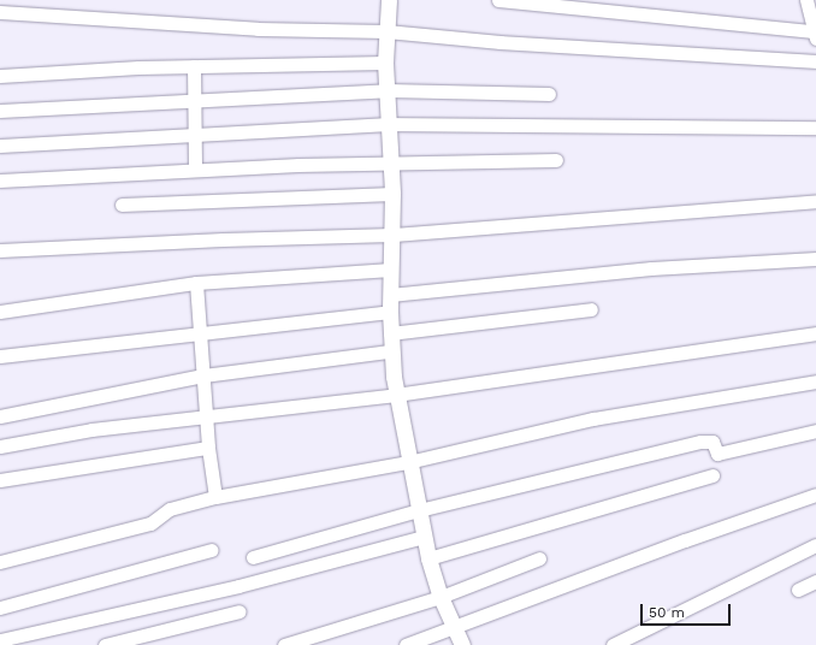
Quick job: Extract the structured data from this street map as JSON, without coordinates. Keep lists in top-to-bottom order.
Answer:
{
  "scale_bar": "50 m"
}
